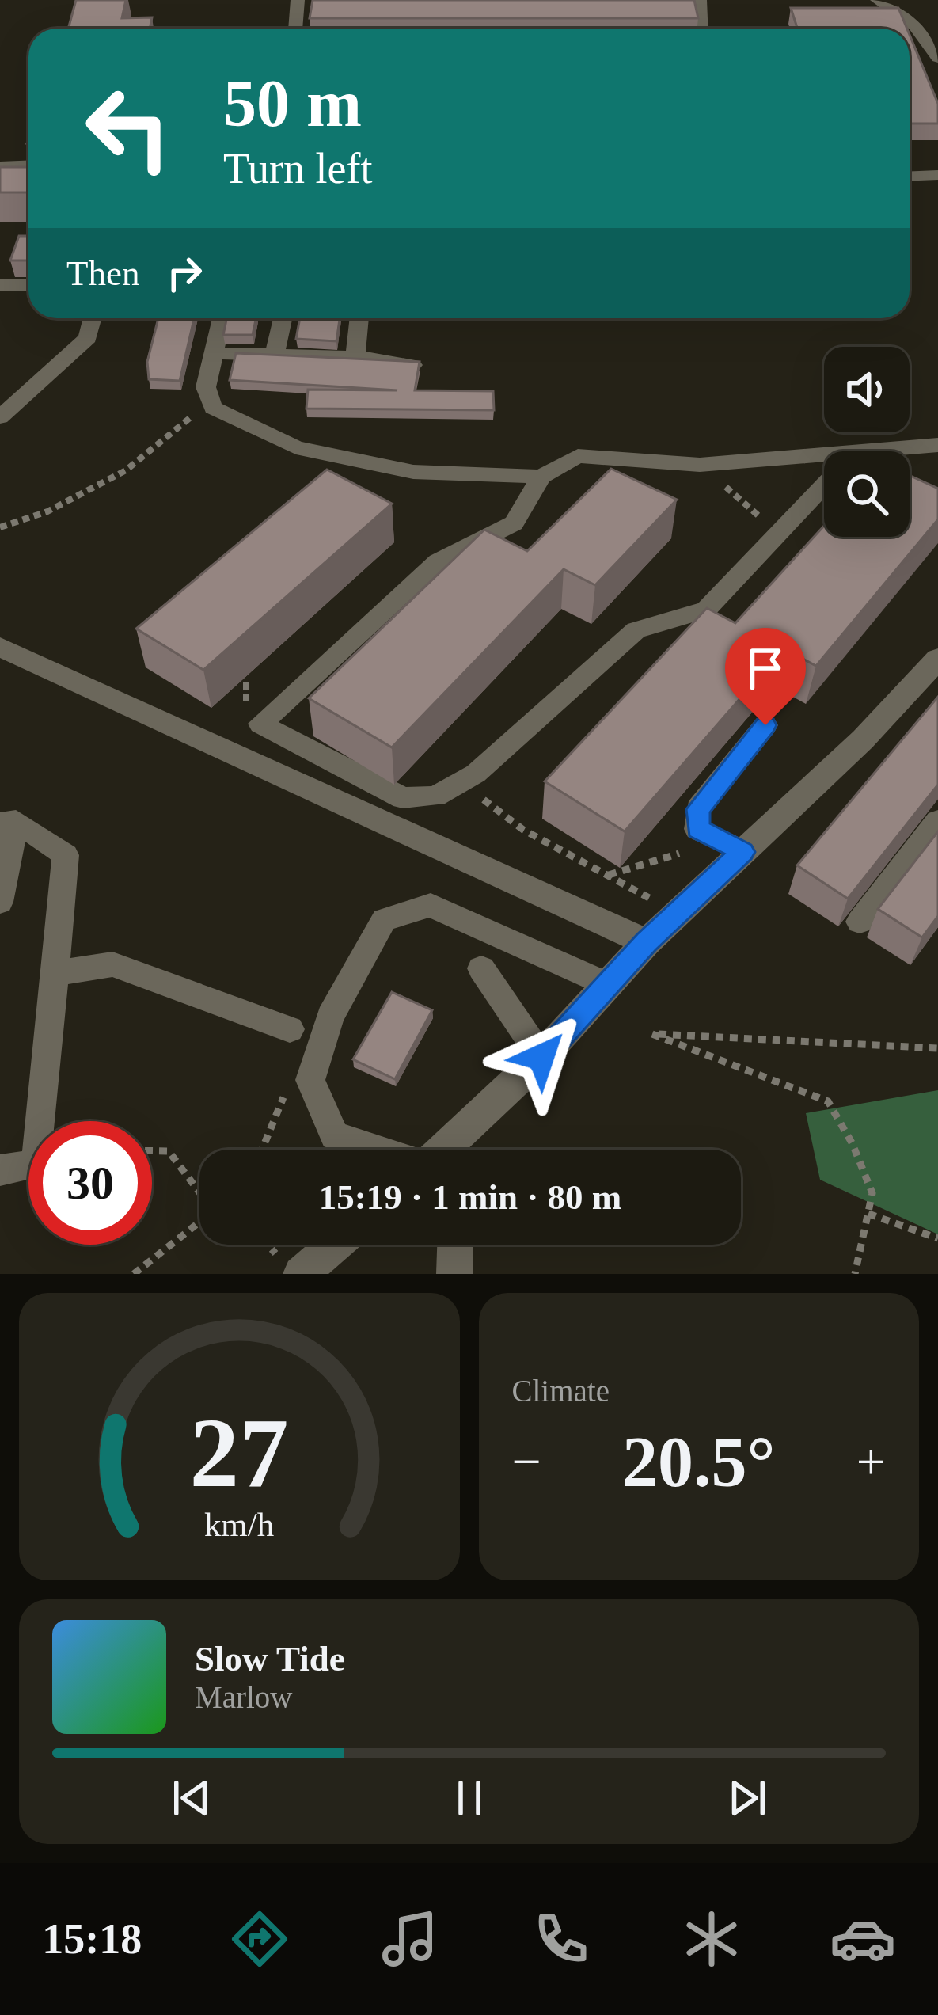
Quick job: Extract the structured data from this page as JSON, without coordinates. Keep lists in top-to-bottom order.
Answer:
{
  "page": {
    "turn": ["50 m", "Turn left"],
    "then": "Then",
    "limit": "30",
    "trip": "15:19 · 1 min · 80 m",
    "tile": "Climate",
    "heat": ["−", "20.5°", "+"],
    "song": ["Slow Tide", "Marlow"],
    "tabs": "15:18",
    "gauge": ["27", "km/h"]
  }
}
